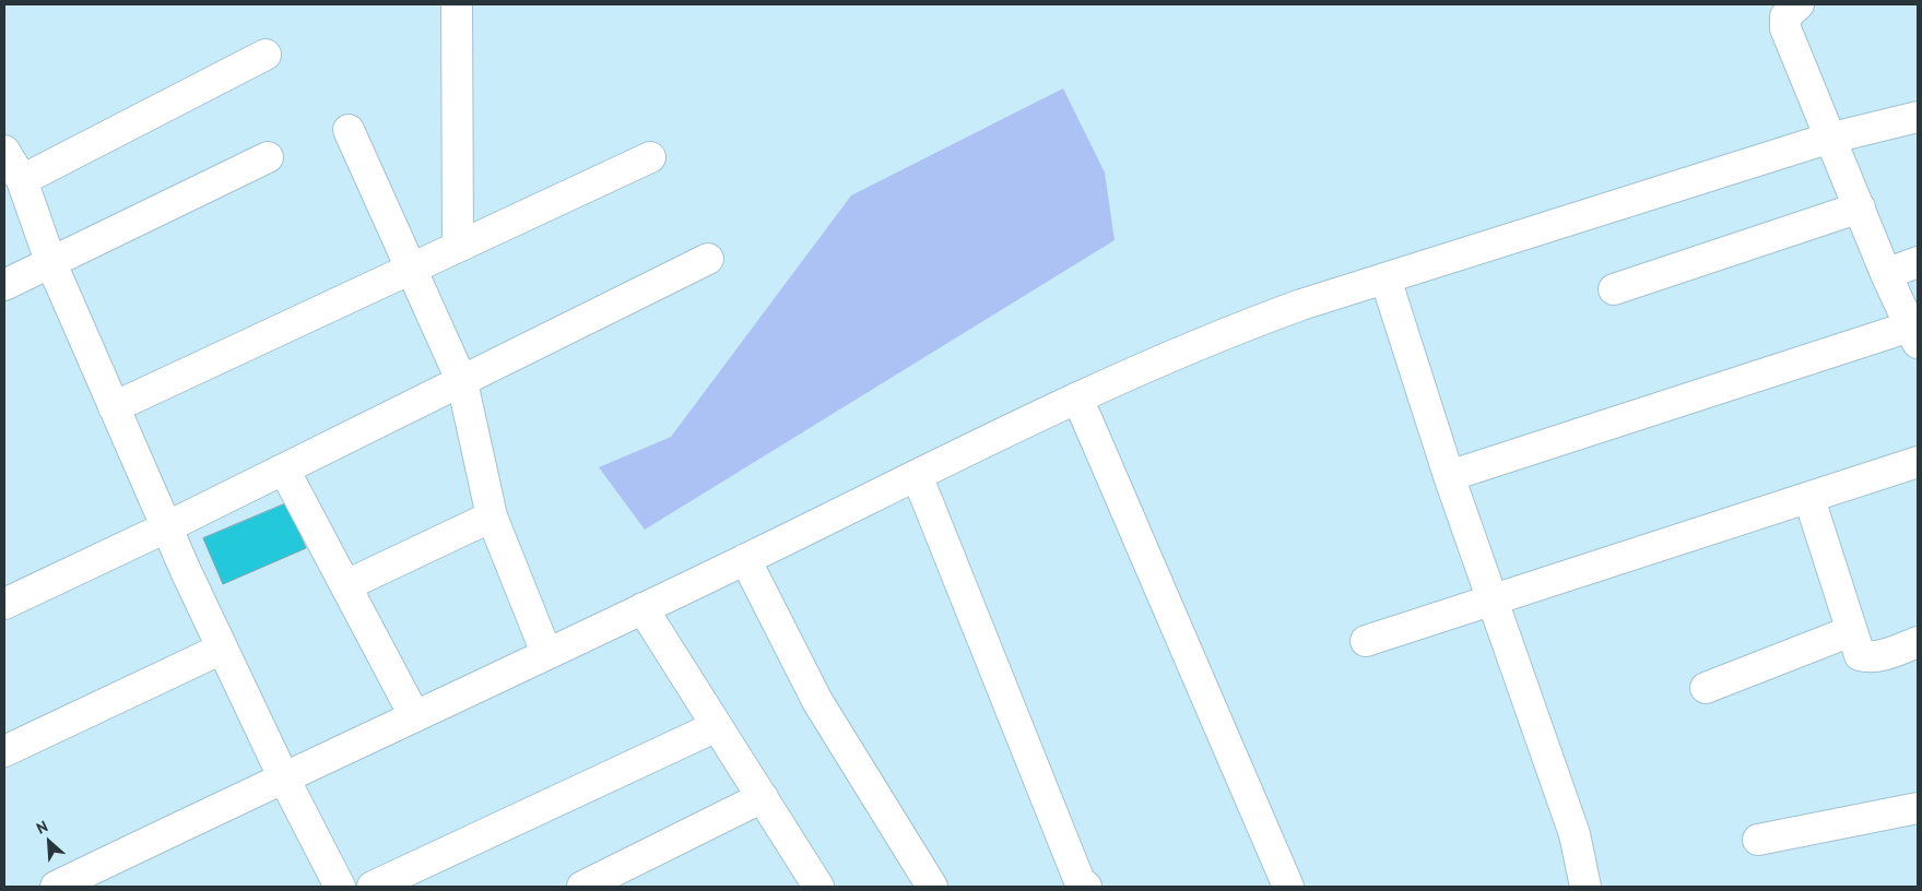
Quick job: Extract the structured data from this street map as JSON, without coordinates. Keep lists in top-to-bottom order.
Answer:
{
  "north": "top left"
}
